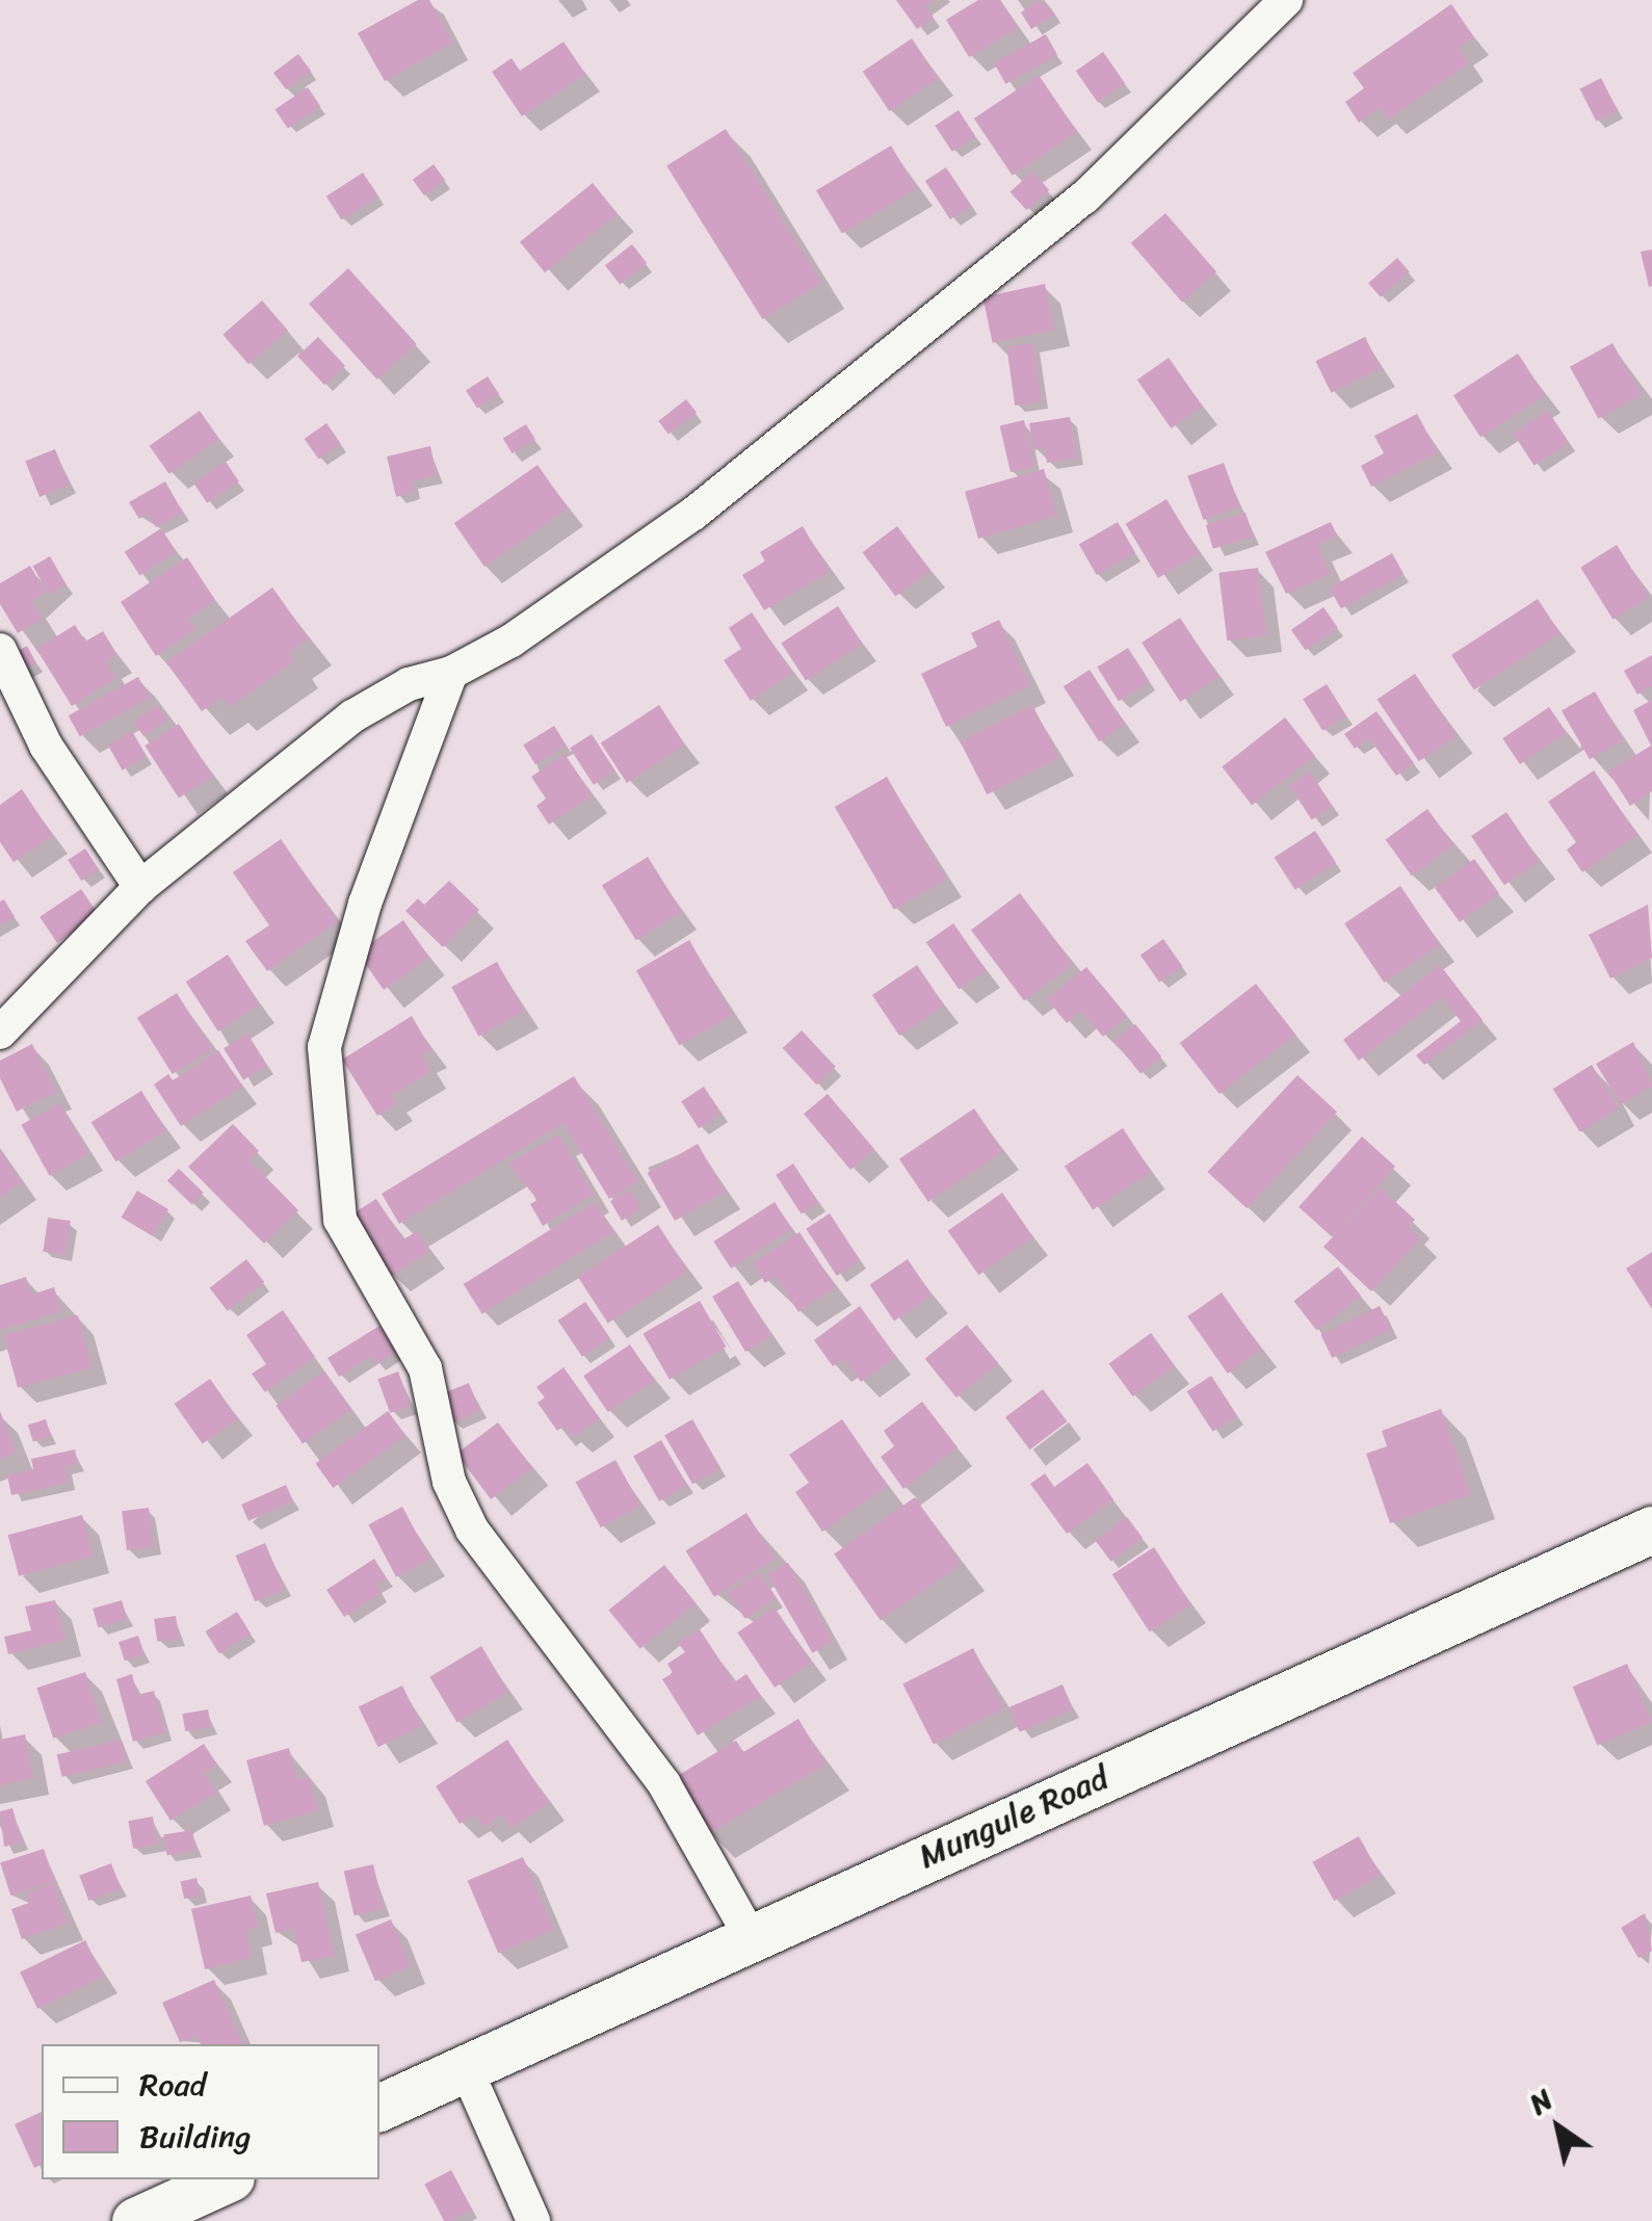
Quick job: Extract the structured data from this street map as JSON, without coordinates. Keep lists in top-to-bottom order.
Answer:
{
  "streets": {
    "street": ["Mungule Road"]
  },
  "legend": ["Road", "Building"],
  "north": "top left"
}
